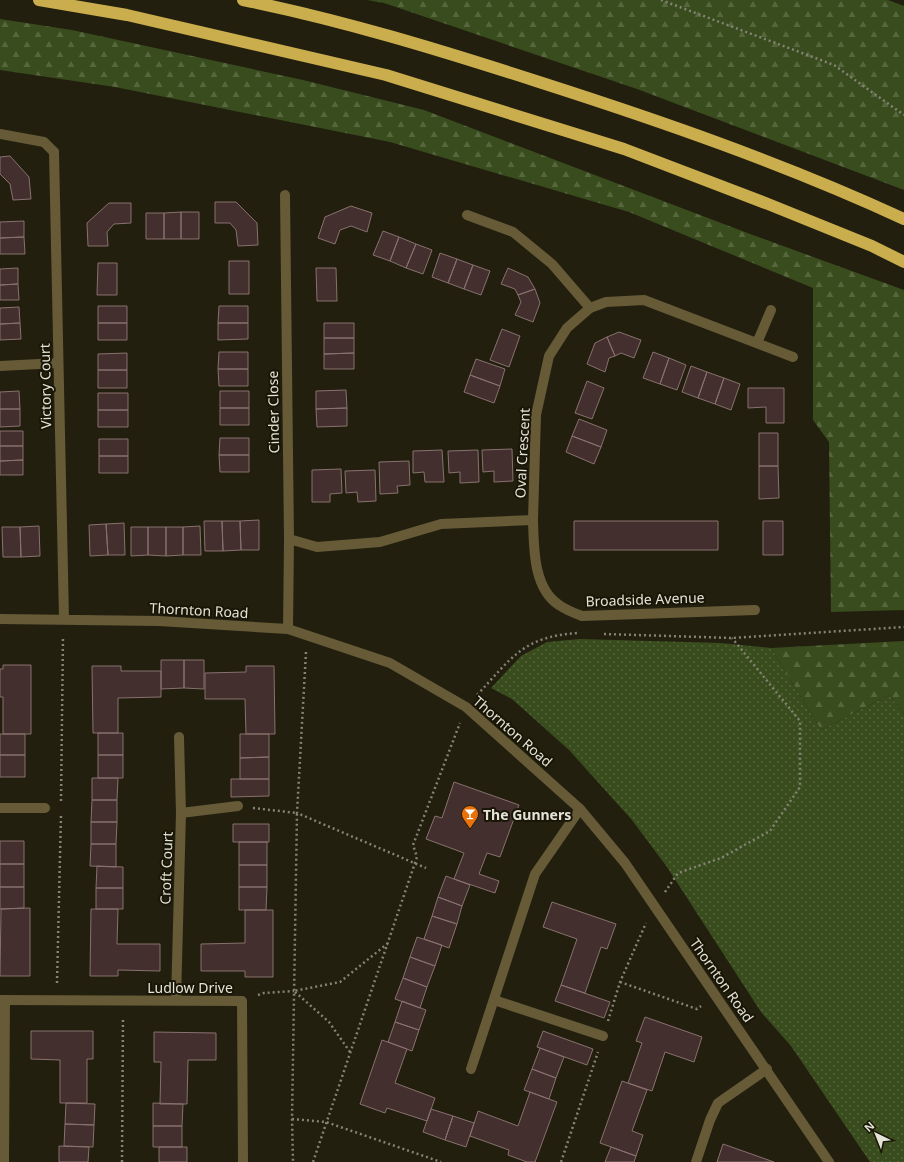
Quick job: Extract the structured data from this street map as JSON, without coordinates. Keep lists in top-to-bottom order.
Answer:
{
  "streets": {
    "street": [
      "Victory Court",
      "Cinder Close",
      "Oval Crescent",
      "Broadside Avenue",
      "Thornton Road",
      "Croft Court",
      "Ludlow Drive"
    ]
  },
  "crossings": [
    ["Victory Court", "Thornton Road"],
    ["Cinder Close", "Thornton Road"],
    ["Oval Crescent", "Broadside Avenue"],
    ["Croft Court", "Ludlow Drive"]
  ],
  "places": {
    "bar": ["The Gunners"]
  },
  "north": "top left"
}
